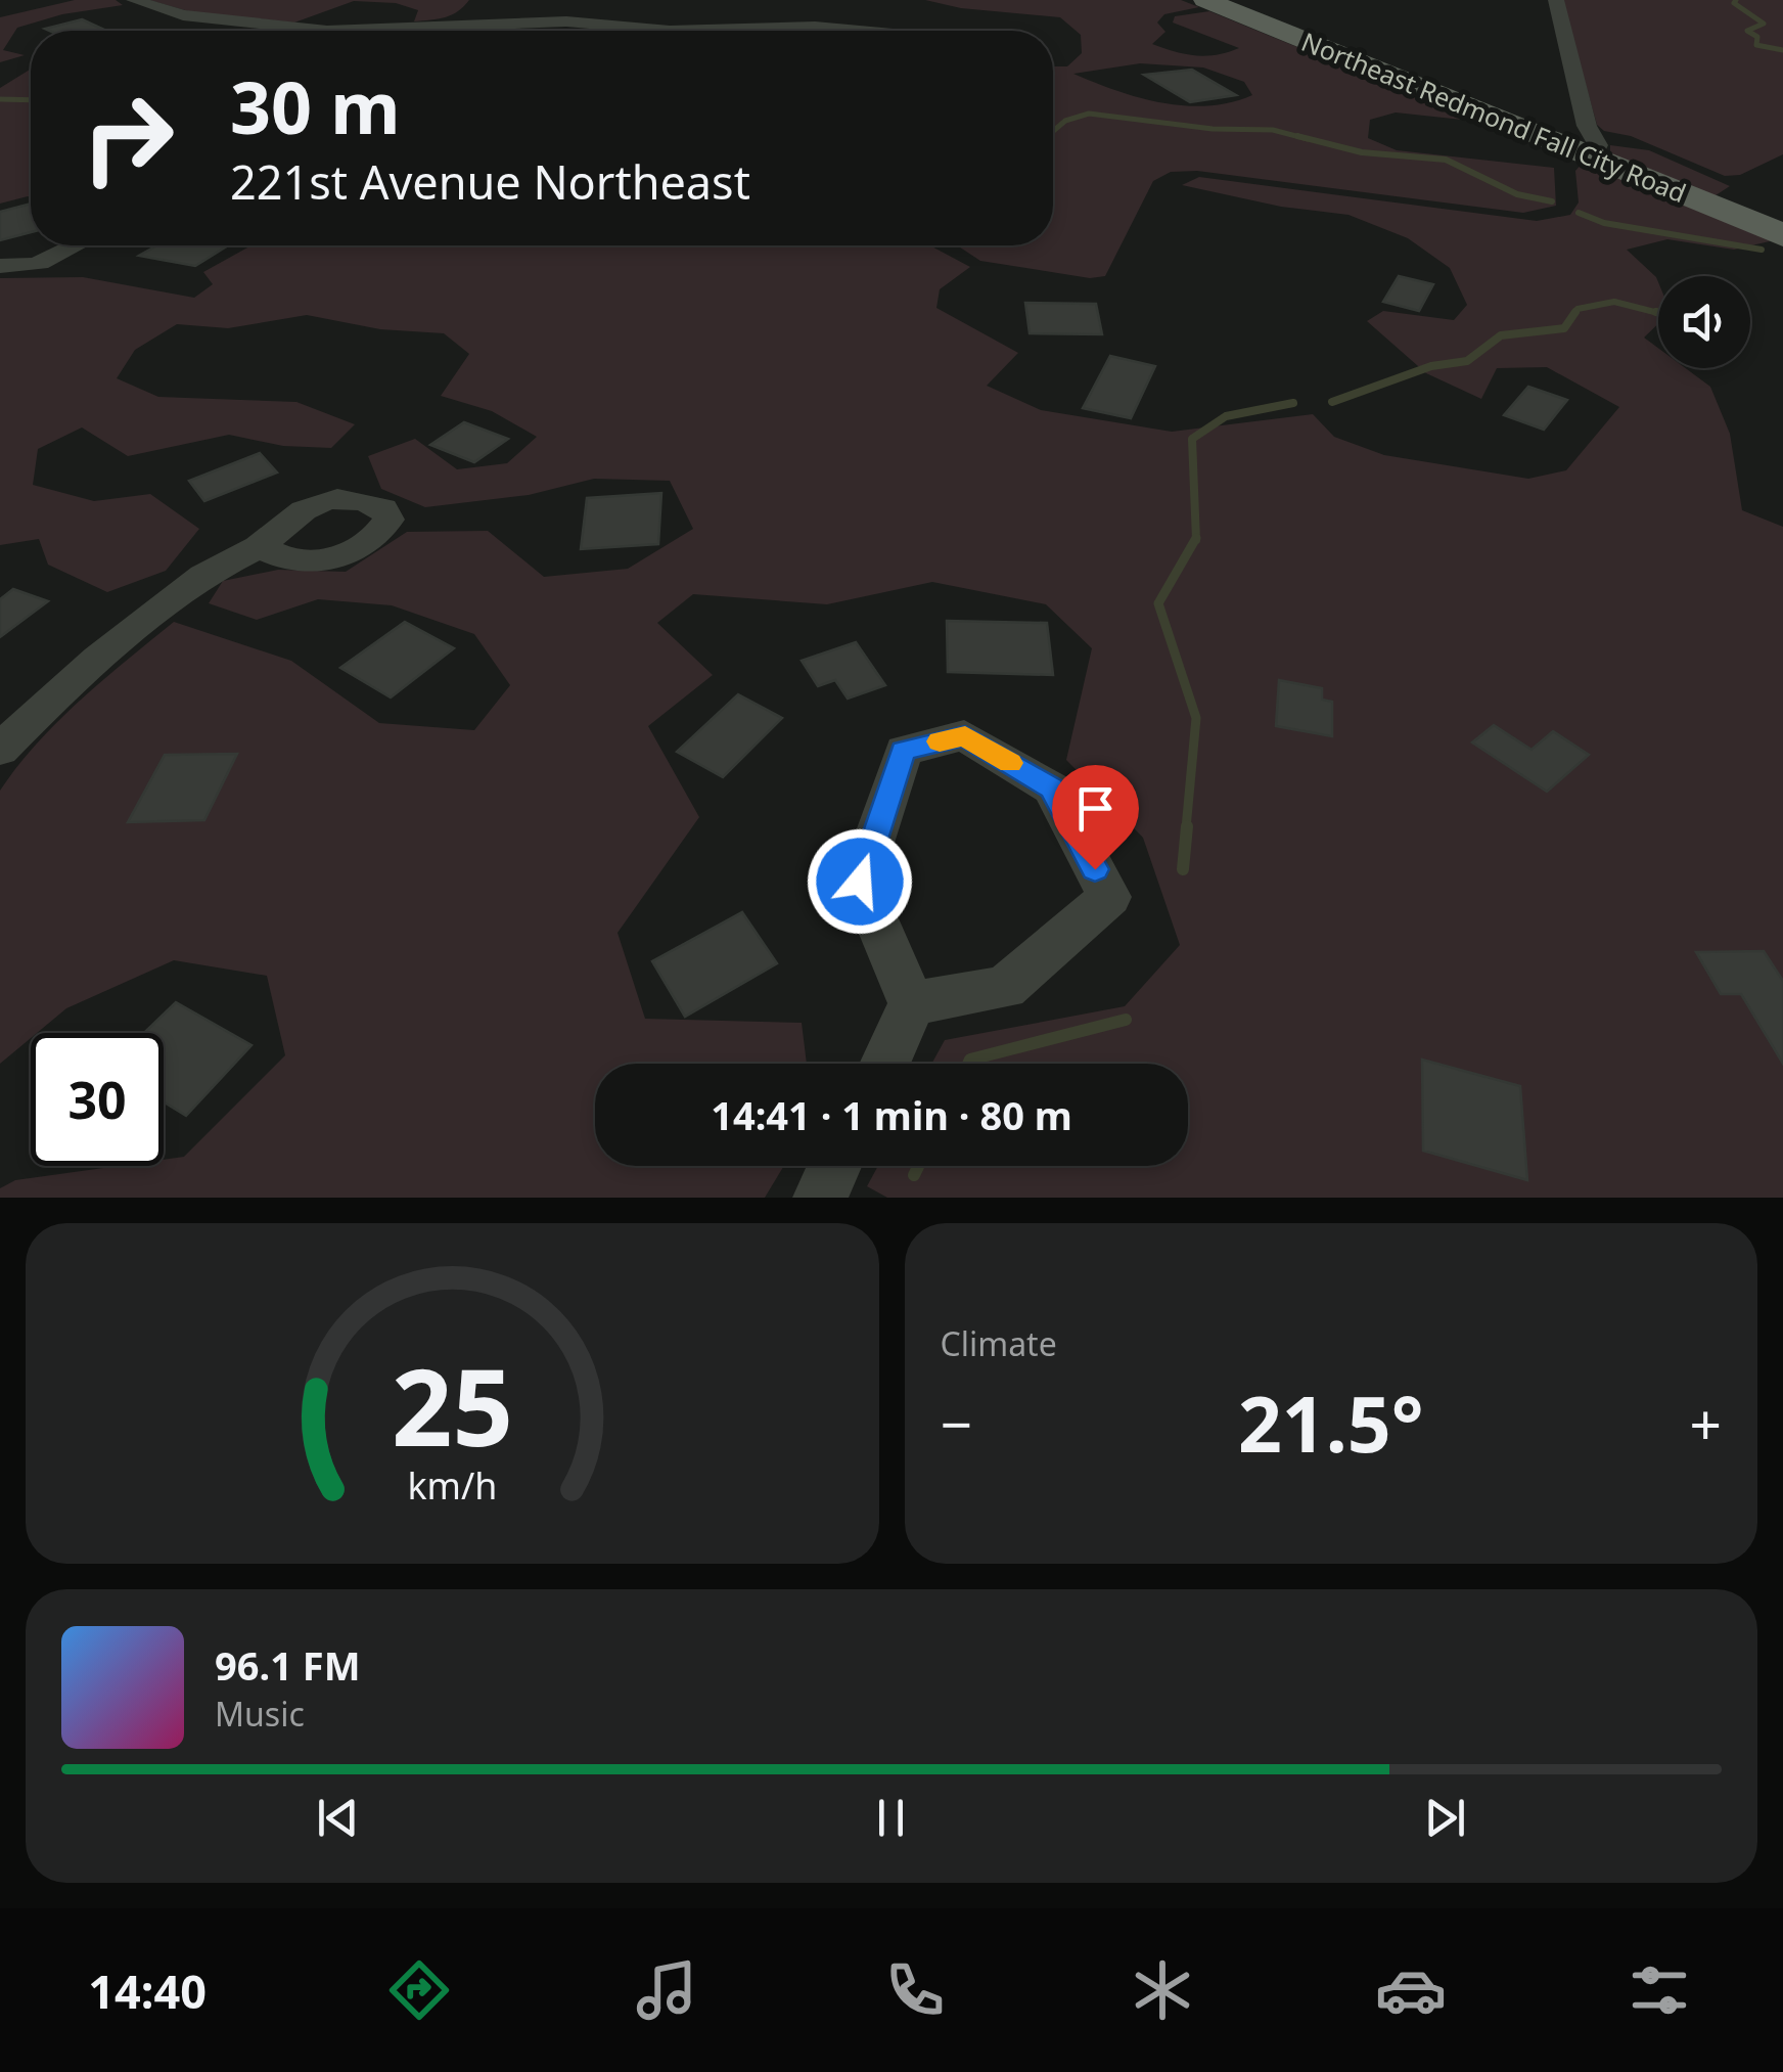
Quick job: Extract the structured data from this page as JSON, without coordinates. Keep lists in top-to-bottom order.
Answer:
{
  "streets": {
    "main road": ["Northeast Redmond Fall City Road"]
  },
  "page": {
    "turn": ["30 m", "221st Avenue Northeast"],
    "limit": "30",
    "trip": "14:41 · 1 min · 80 m",
    "tile": "Climate",
    "heat": ["−", "21.5°", "+"],
    "song": ["96.1 FM", "Music"],
    "tabs": "14:40",
    "gauge": ["25", "km/h"]
  }
}
